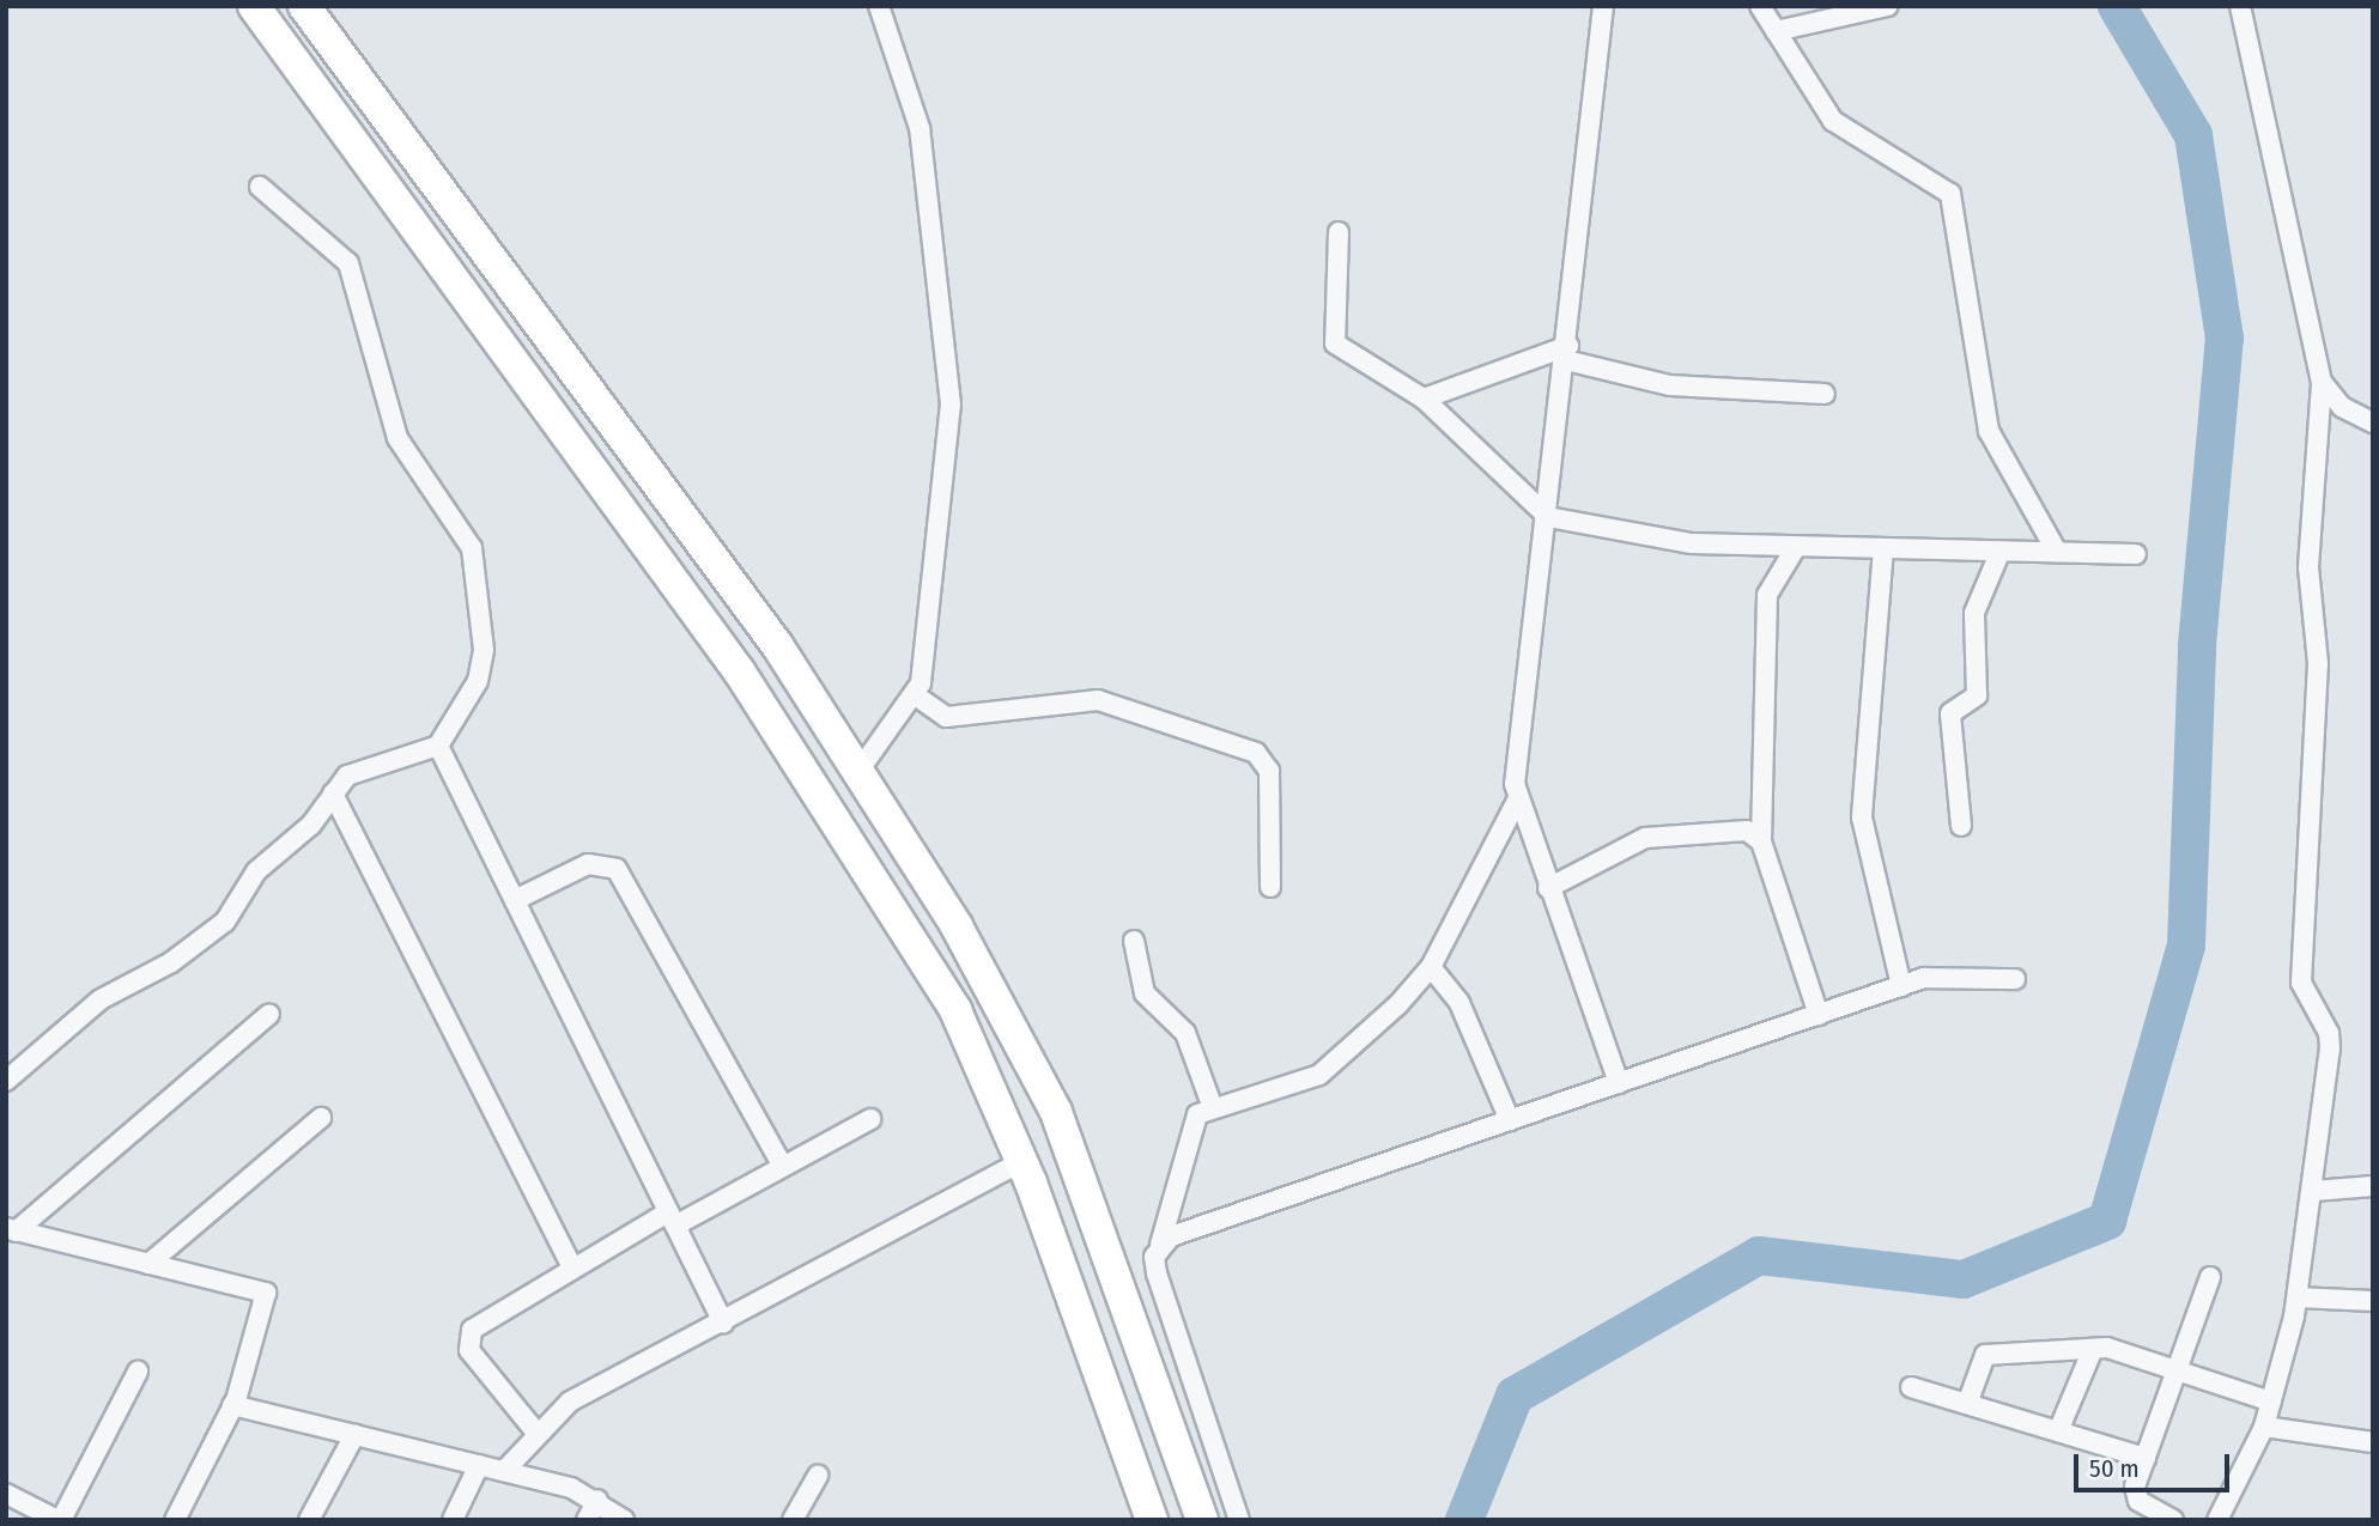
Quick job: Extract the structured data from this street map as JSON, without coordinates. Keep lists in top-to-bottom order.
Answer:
{
  "scale_bar": "50 m"
}
